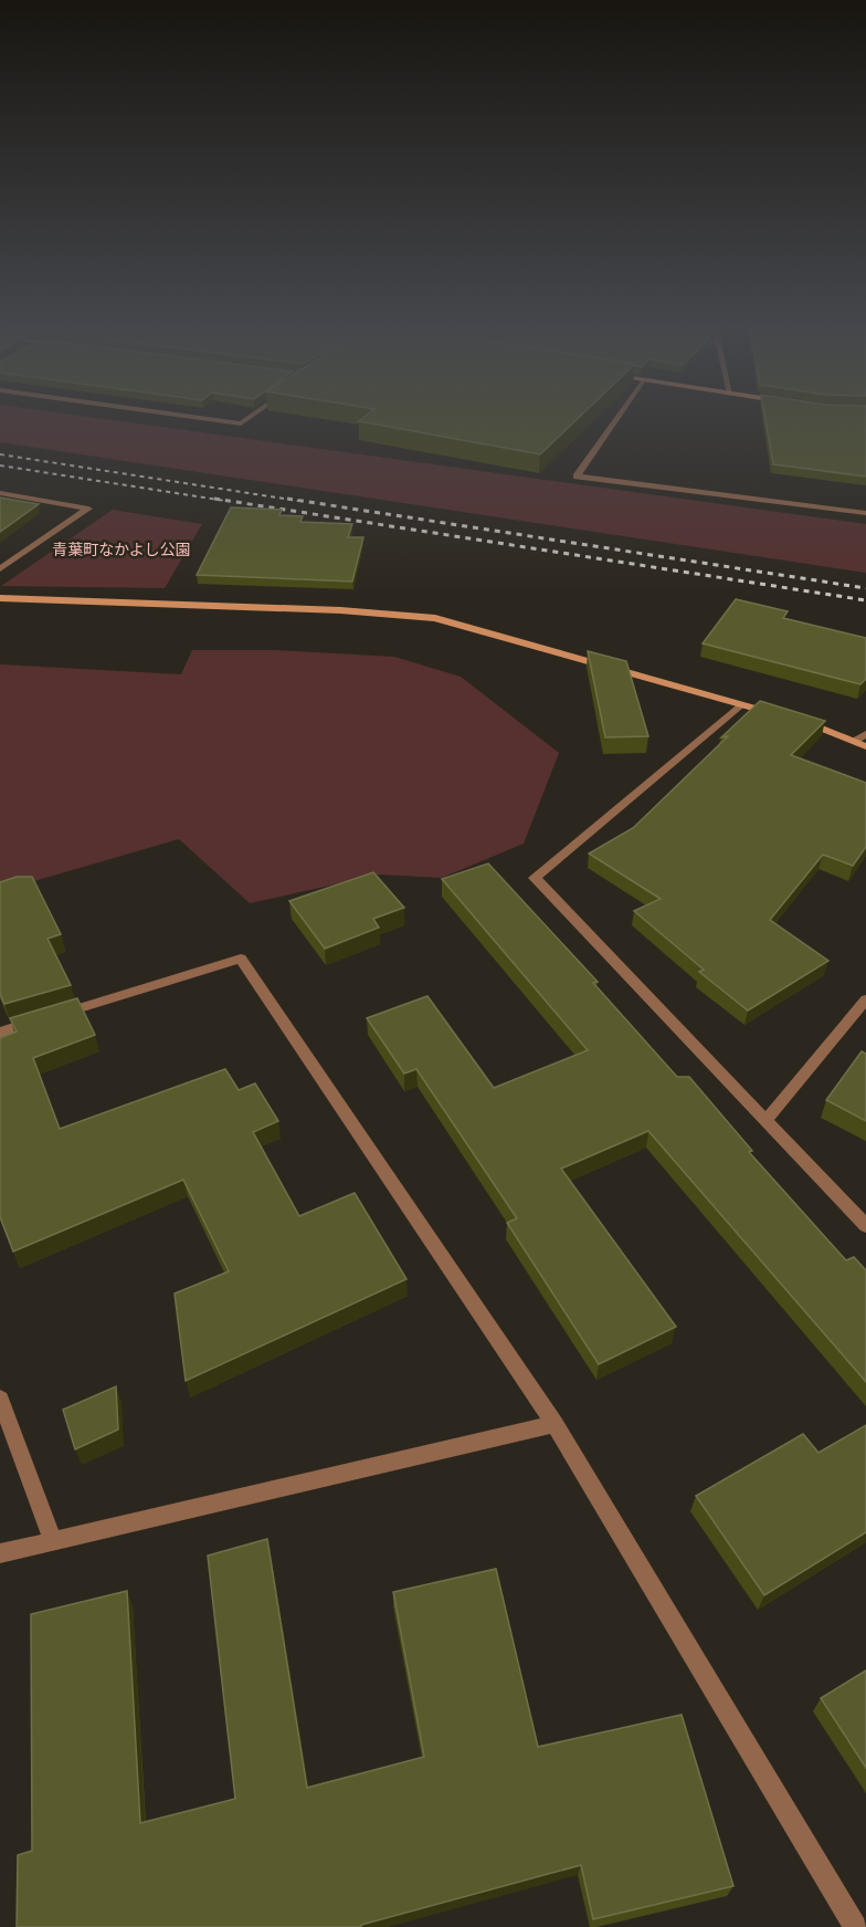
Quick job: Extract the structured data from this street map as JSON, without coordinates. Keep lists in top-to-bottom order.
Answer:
{
  "parks": ["青葉町なかよし公園"]
}
